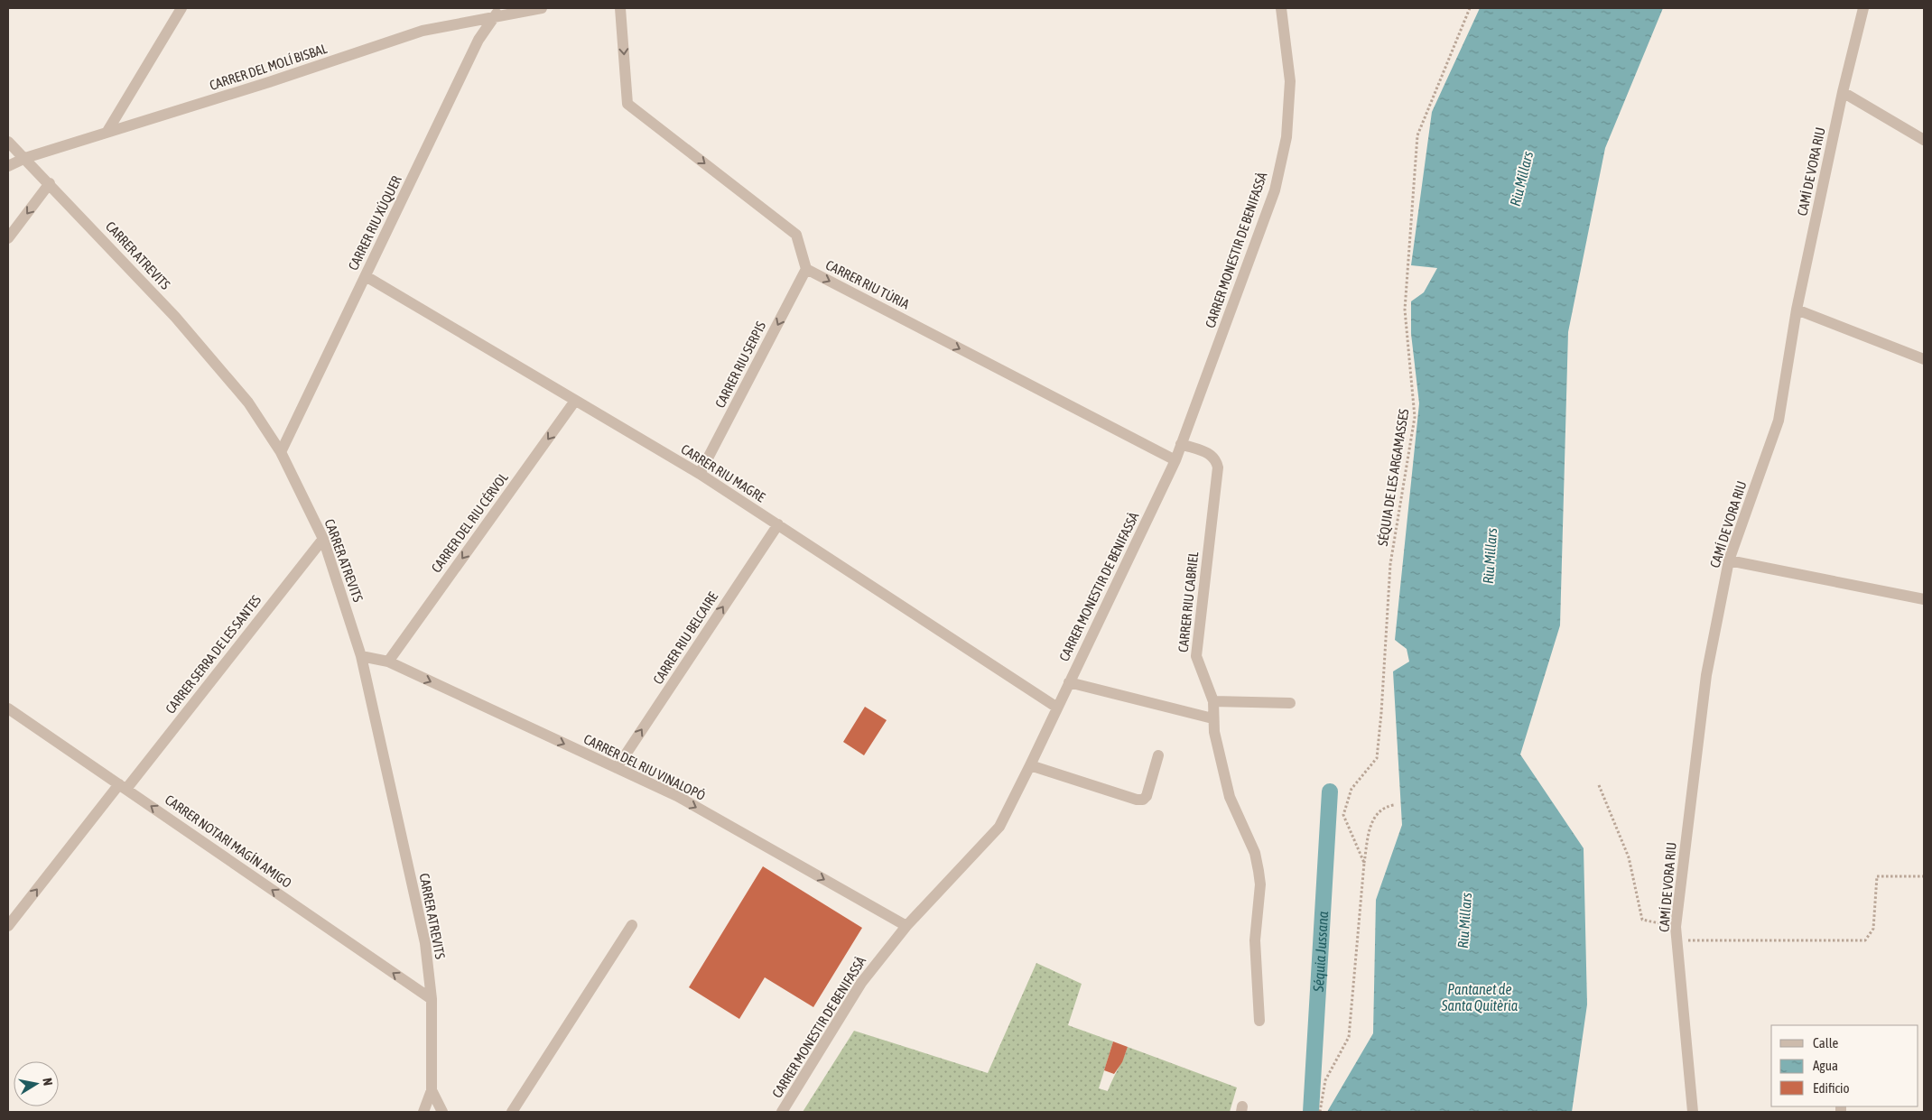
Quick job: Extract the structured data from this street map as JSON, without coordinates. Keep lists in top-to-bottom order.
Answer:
{
  "streets": {
    "street": [
      "CARRER DEL MOLÍ BISBAL",
      "CAMÍ DE VORA RIU",
      "CARRER RIU XÚQUER",
      "CARRER MONESTIR DE BENIFASSÀ",
      "CARRER ATREVITS",
      "CARRER RIU TÚRIA",
      "CARRER RIU SERPIS",
      "CARRER RIU MAGRE",
      "CARRER DEL RIU CÉRVOL",
      "CARRER RIU CABRIEL",
      "CARRER RIU BELCAIRE",
      "CARRER SERRA DE LES SANTES",
      "CARRER DEL RIU VINALOPÓ",
      "CARRER NOTARI MAGÍN AMIGO"
    ],
    "path": ["SÉQUIA DE LES ARGAMASSES"]
  },
  "crossings": [
    ["CARRER DEL MOLÍ BISBAL", "CARRER RIU XÚQUER"],
    ["CARRER DEL MOLÍ BISBAL", "CARRER ATREVITS"],
    ["CARRER RIU XÚQUER", "CARRER ATREVITS"],
    ["CARRER RIU XÚQUER", "CARRER RIU MAGRE"],
    ["CARRER MONESTIR DE BENIFASSÀ", "CARRER RIU TÚRIA"],
    ["CARRER MONESTIR DE BENIFASSÀ", "CARRER RIU MAGRE"],
    ["CARRER MONESTIR DE BENIFASSÀ", "CARRER RIU CABRIEL"],
    ["CARRER MONESTIR DE BENIFASSÀ", "CARRER DEL RIU VINALOPÓ"],
    ["CARRER ATREVITS", "CARRER SERRA DE LES SANTES"],
    ["CARRER ATREVITS", "CARRER DEL RIU VINALOPÓ"],
    ["CARRER ATREVITS", "CARRER NOTARI MAGÍN AMIGO"],
    ["CARRER RIU TÚRIA", "CARRER RIU SERPIS"],
    ["CARRER RIU SERPIS", "CARRER RIU MAGRE"],
    ["CARRER RIU MAGRE", "CARRER DEL RIU CÉRVOL"],
    ["CARRER RIU MAGRE", "CARRER RIU BELCAIRE"],
    ["CARRER DEL RIU CÉRVOL", "CARRER DEL RIU VINALOPÓ"],
    ["CARRER RIU BELCAIRE", "CARRER DEL RIU VINALOPÓ"],
    ["CARRER SERRA DE LES SANTES", "CARRER NOTARI MAGÍN AMIGO"]
  ],
  "one_way": [
    "CARRER RIU TÚRIA",
    "CARRER RIU SERPIS",
    "CARRER DEL RIU CÉRVOL",
    "CARRER RIU BELCAIRE",
    "CARRER SERRA DE LES SANTES",
    "CARRER DEL RIU VINALOPÓ",
    "CARRER NOTARI MAGÍN AMIGO"
  ],
  "water": ["Riu Millars", "Séquia Jussana", "Pantanet de Santa Quitèria"],
  "legend": ["Calle", "Agua", "Edificio"],
  "north": "right"
}
